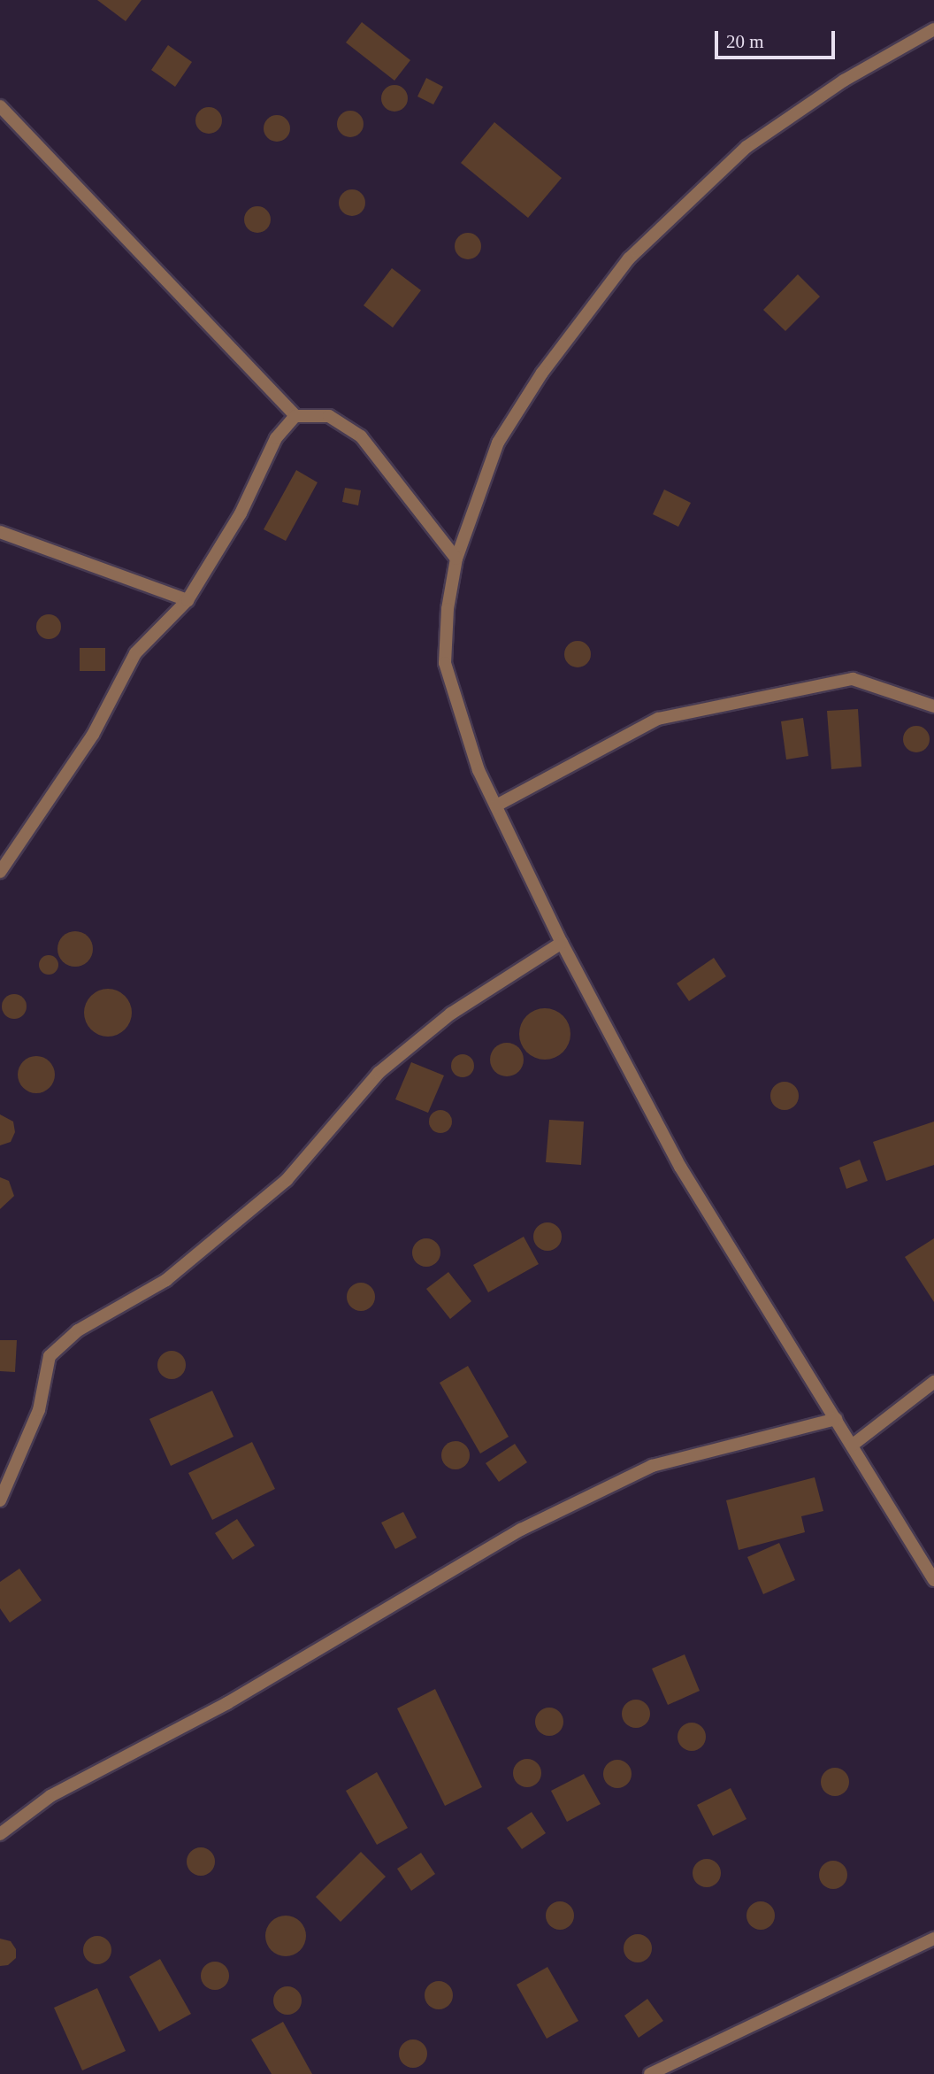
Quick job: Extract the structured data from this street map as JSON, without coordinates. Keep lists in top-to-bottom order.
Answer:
{
  "scale_bar": "20 m"
}
